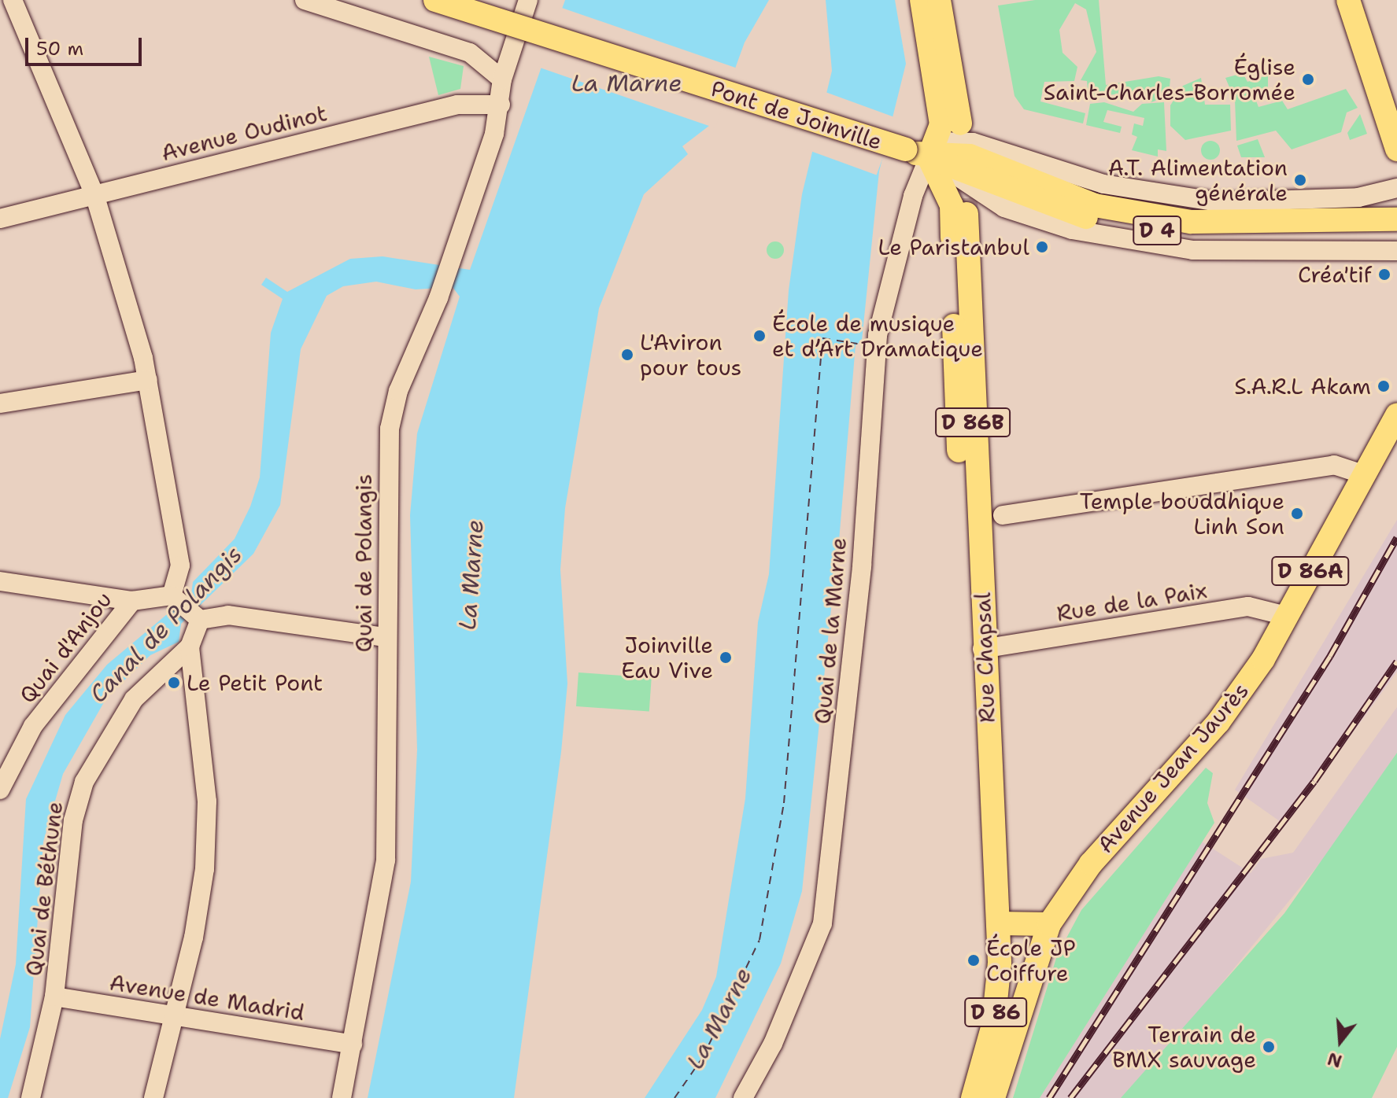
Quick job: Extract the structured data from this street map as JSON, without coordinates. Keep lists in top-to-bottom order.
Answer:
{
  "streets": {
    "main road": [
      "Pont de Joinville",
      "D 4",
      "D 86B",
      "D 86A",
      "Rue Chapsal",
      "Avenue Jean Jaurès",
      "D 86"
    ],
    "street": [
      "Avenue Oudinot",
      "Quai de Polangis",
      "Rue de la Paix",
      "Quai de la Marne",
      "Quai d'Anjou",
      "Quai de Béthune",
      "Avenue de Madrid"
    ]
  },
  "crossings": [
    ["Pont de Joinville", "D 4"],
    ["Pont de Joinville", "Quai de la Marne"],
    ["Avenue Oudinot", "Quai de Polangis"],
    ["D 4", "Quai de la Marne"],
    ["Quai de Polangis", "Avenue de Madrid"],
    ["Rue de la Paix", "Rue Chapsal"],
    ["Rue de la Paix", "Avenue Jean Jaurès"],
    ["Quai de Béthune", "Avenue de Madrid"]
  ],
  "water": ["La Marne", "Canal de Polangis"],
  "places": [
    "Église Saint-Charles-Borromée",
    "A.T. Alimentation générale",
    "Le Paristanbul",
    "Créa'tif",
    "École de musique et d’Art Dramatique",
    "L'Aviron pour tous",
    "S.A.R.L Akam",
    "Temple bouddhique Linh Son",
    "Joinville Eau Vive",
    "Le Petit Pont",
    "École JP Coiffure",
    "Terrain de BMX sauvage"
  ],
  "scale_bar": "50 m",
  "north": "bottom"
}
